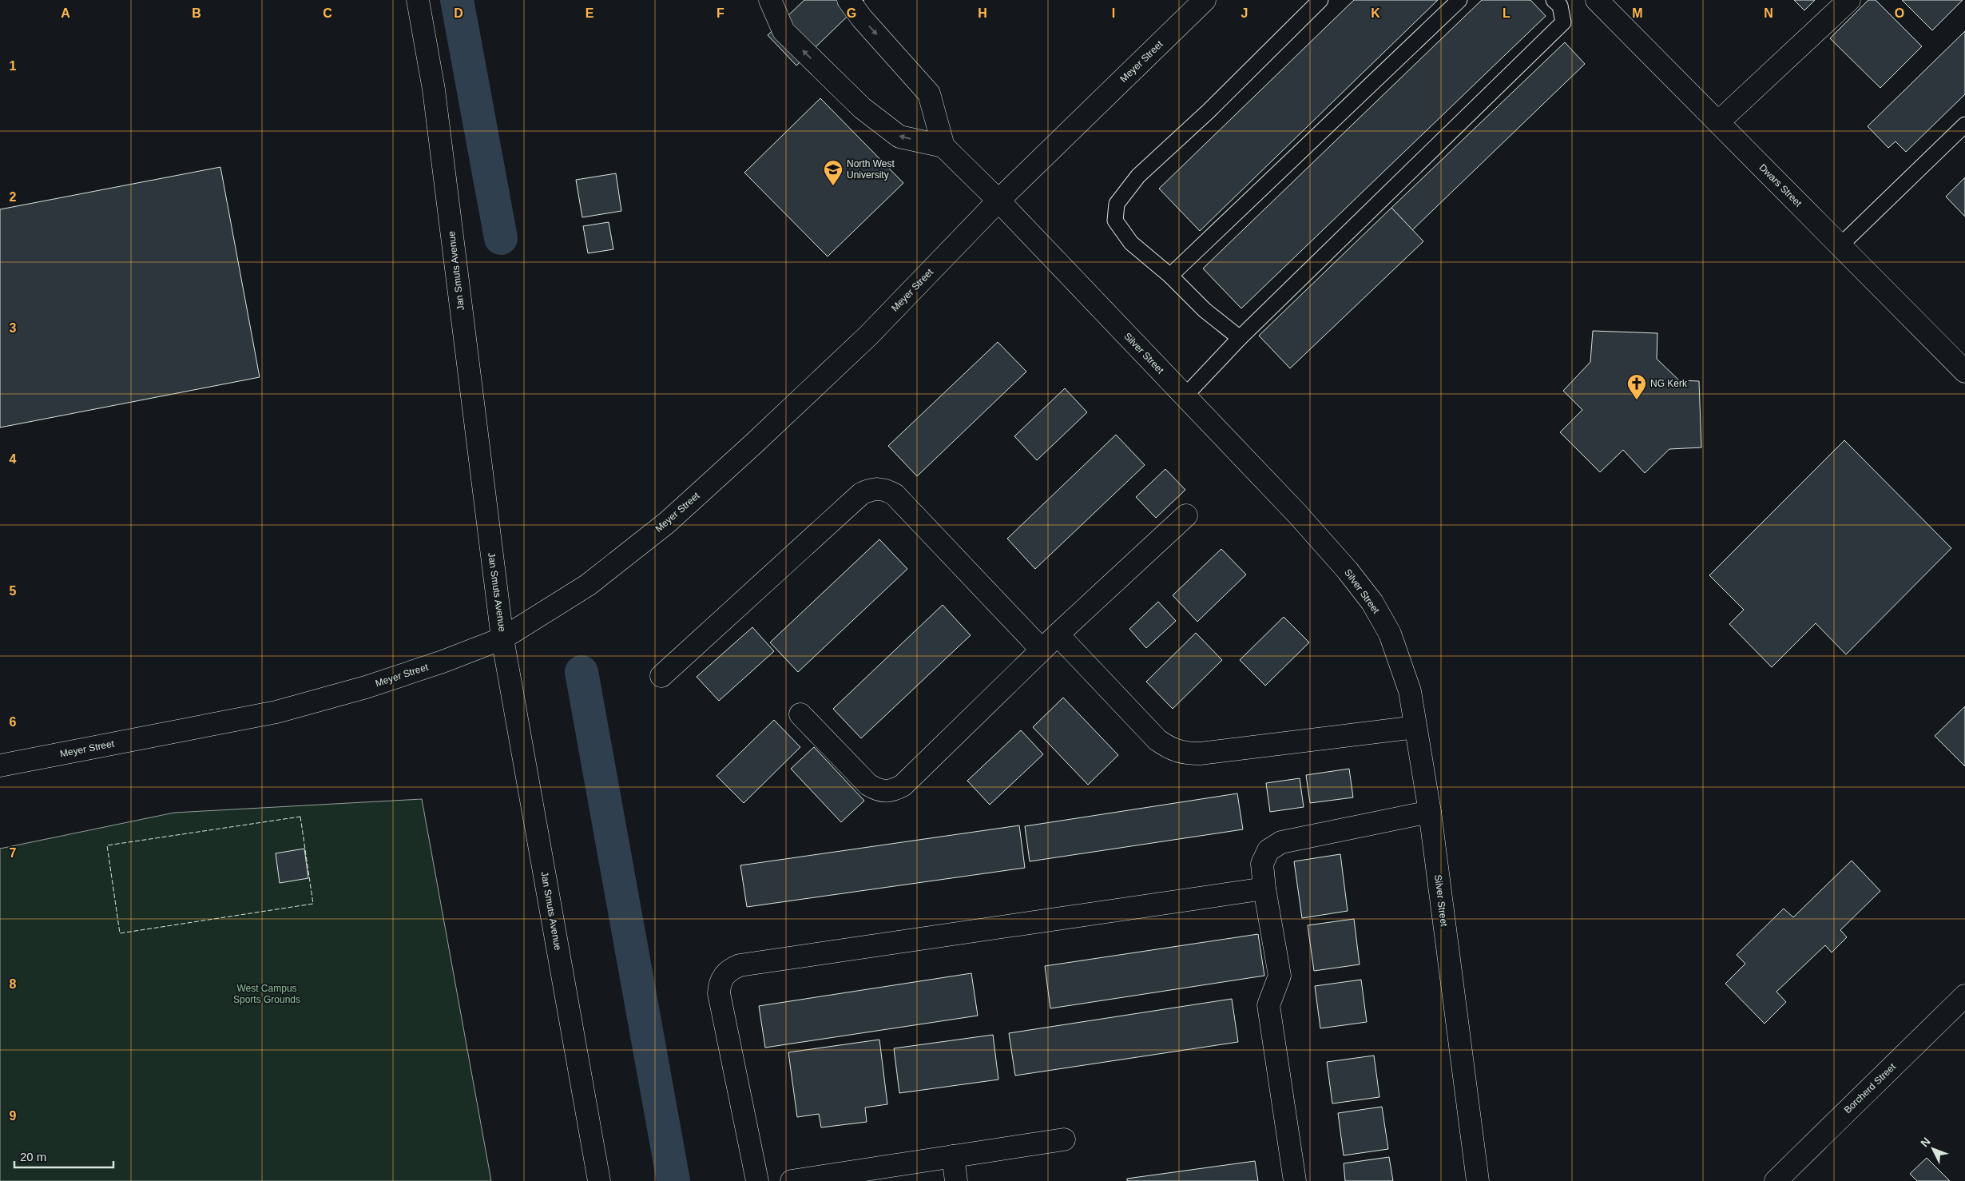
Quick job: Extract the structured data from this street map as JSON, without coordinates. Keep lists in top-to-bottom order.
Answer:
{
  "streets": {
    "street": [
      "Meyer Street",
      "Dwars Street",
      "Jan Smuts Avenue",
      "Silver Street",
      "Borcherd Street"
    ]
  },
  "crossings": [
    ["Meyer Street", "Jan Smuts Avenue"],
    ["Meyer Street", "Silver Street"]
  ],
  "parks": ["West Campus Sports Grounds"],
  "places": {
    "school or university": ["North West University"],
    "church": ["NG Kerk"]
  },
  "scale_bar": "20 m",
  "north": "top left",
  "grid": {
    "columns": [
      "A",
      "B",
      "C",
      "D",
      "E",
      "F",
      "G",
      "H",
      "I",
      "J",
      "K",
      "L",
      "M",
      "N",
      "O"
    ],
    "rows": [
      "1",
      "2",
      "3",
      "4",
      "5",
      "6",
      "7",
      "8",
      "9"
    ]
  }
}
